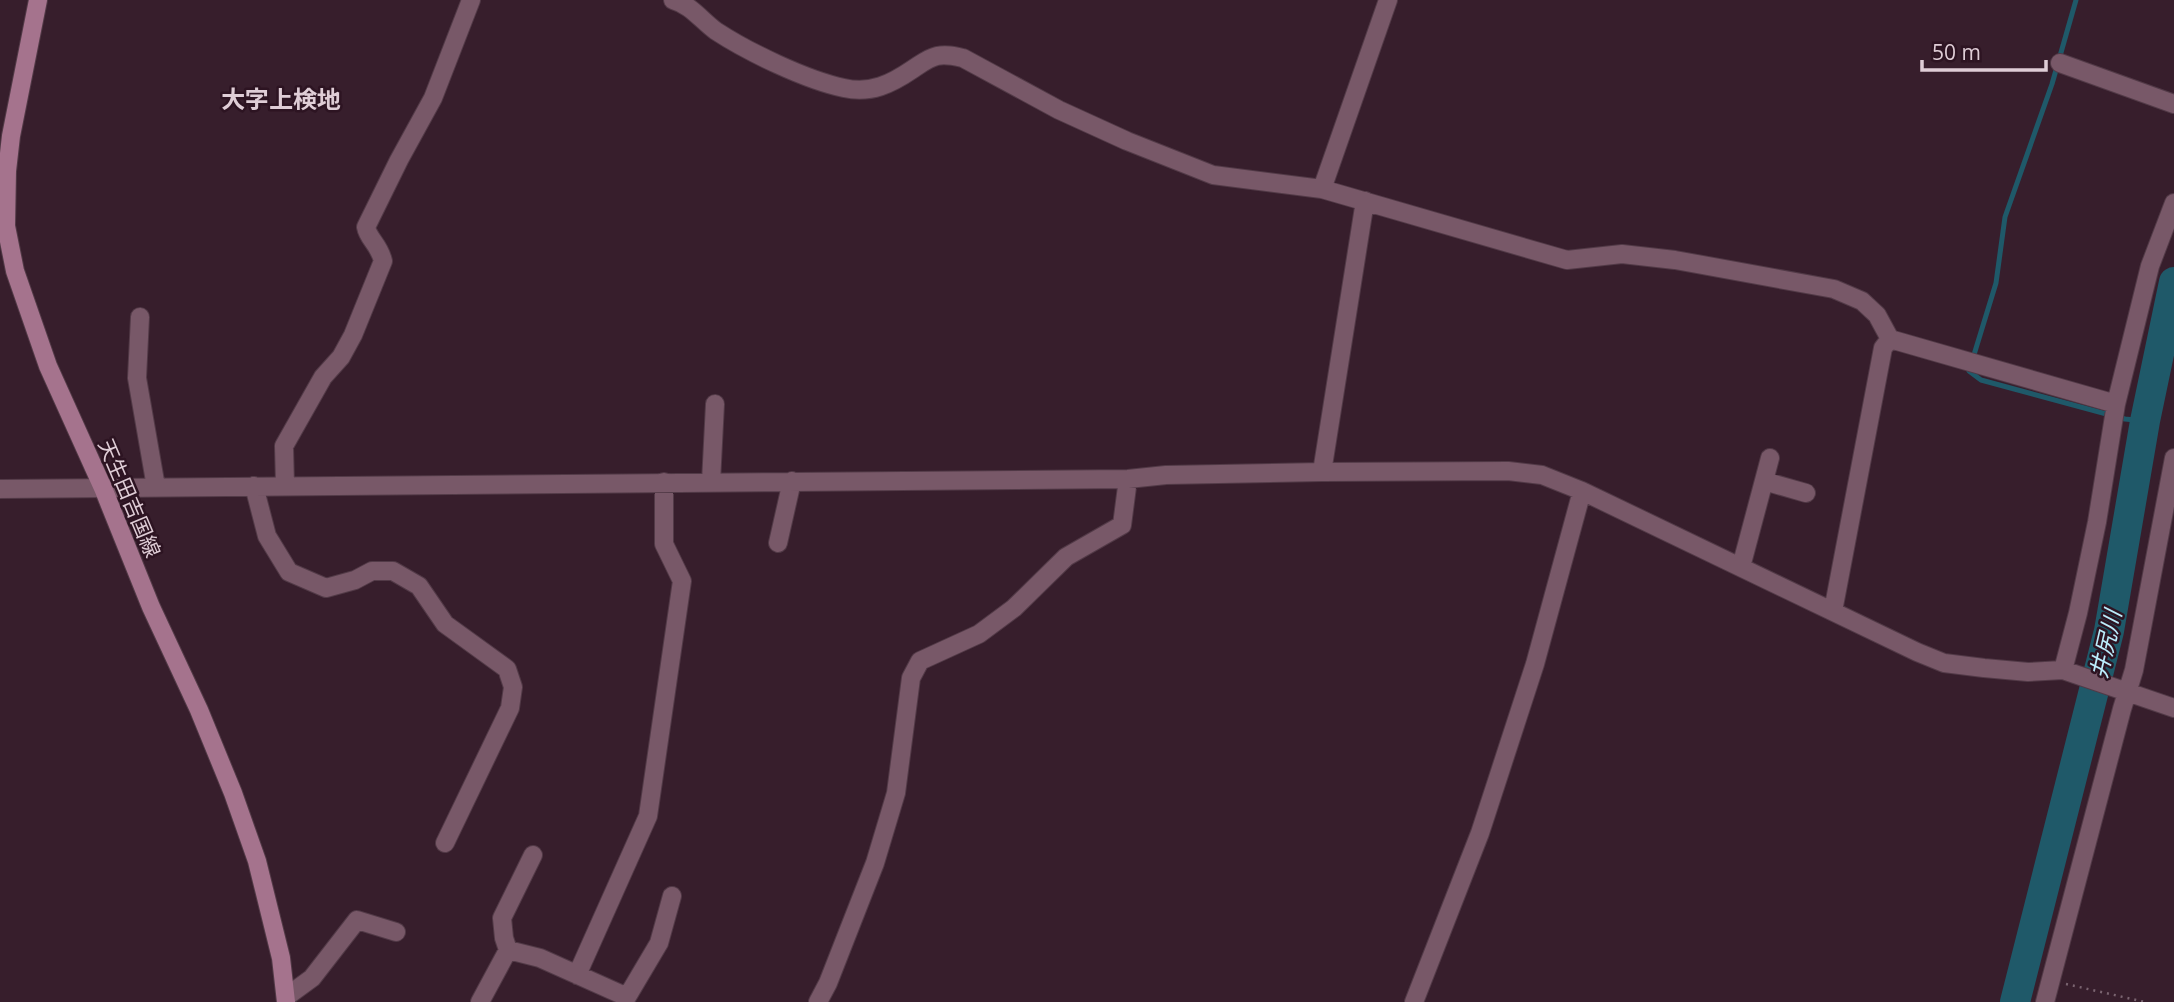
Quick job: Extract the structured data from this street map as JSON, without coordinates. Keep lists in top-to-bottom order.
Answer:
{
  "streets": {
    "main road": ["天生田吉国線"]
  },
  "districts": ["大字上検地"],
  "water": ["井尻川"],
  "scale_bar": "50 m"
}
